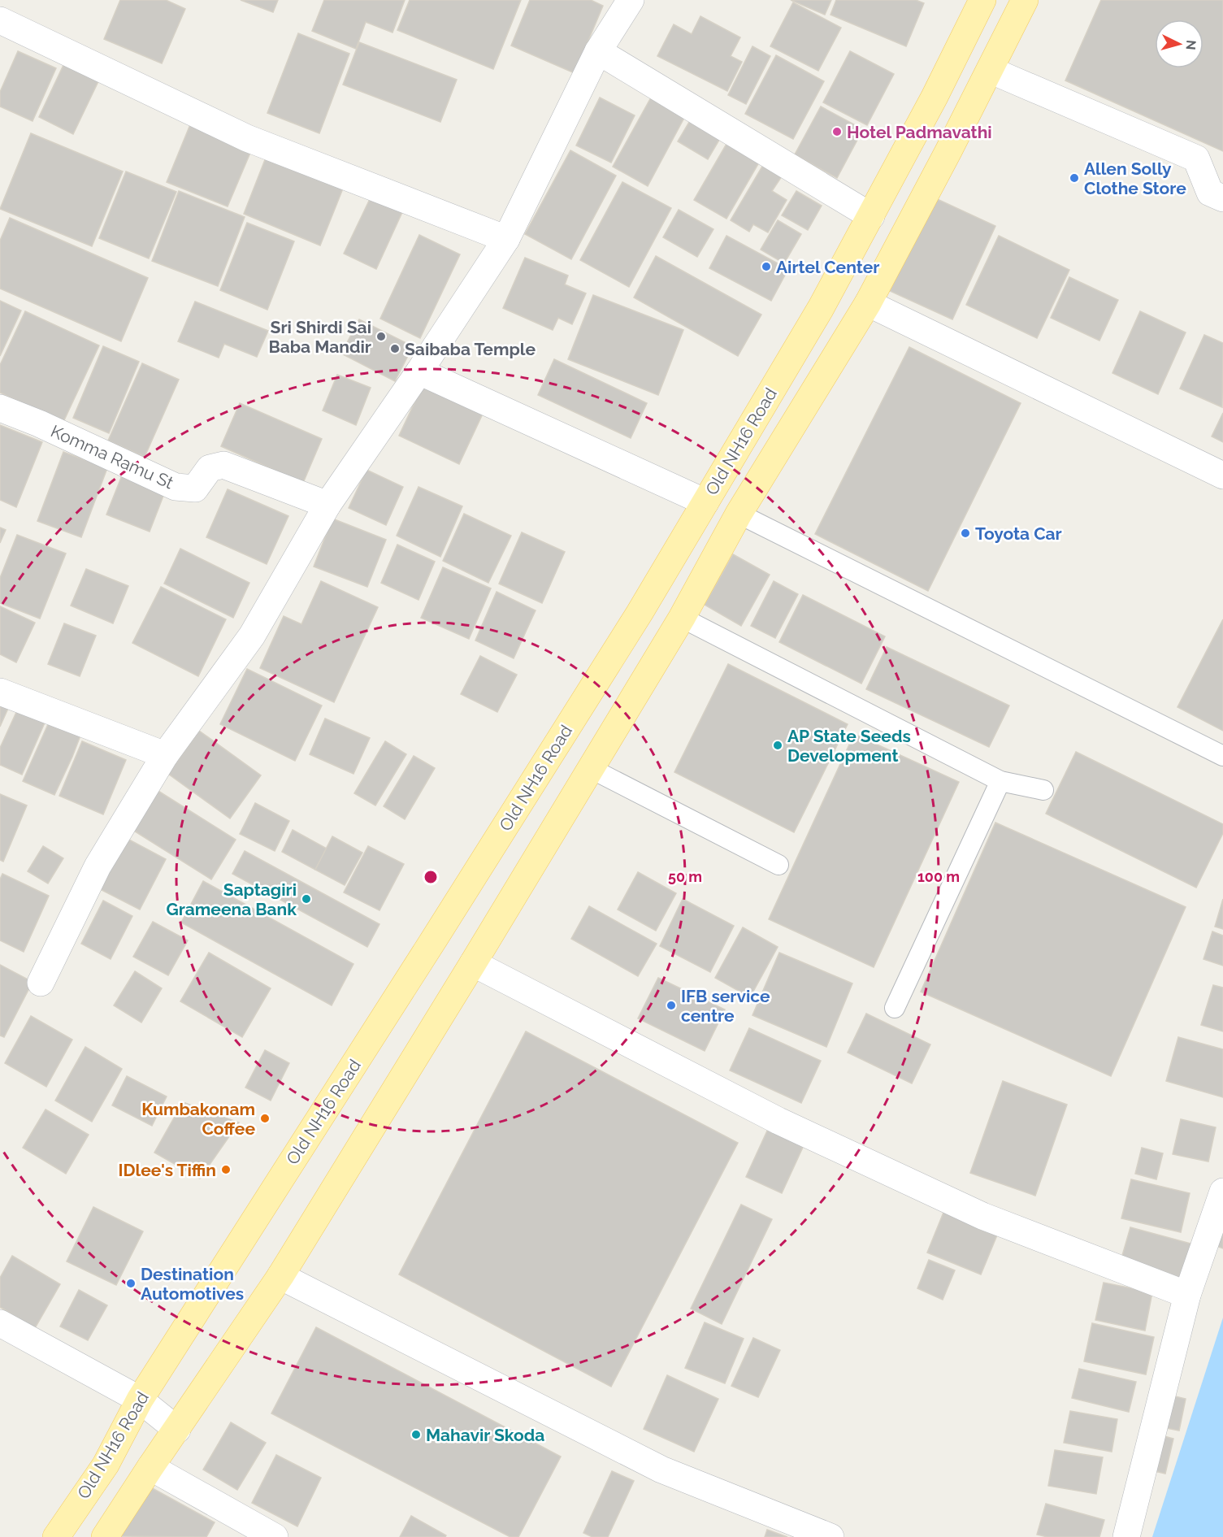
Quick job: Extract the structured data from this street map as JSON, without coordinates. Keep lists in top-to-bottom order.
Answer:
{
  "streets": {
    "main road": ["Old NH16 Road"],
    "street": ["Komma Ramu St"]
  },
  "places": [
    "Hotel Padmavathi",
    "Allen Solly Clothe Store",
    "Airtel Center",
    "Sri Shirdi Sai Baba Mandir",
    "Saibaba Temple",
    "Toyota Car",
    "AP State Seeds Development",
    "Saptagiri Grameena Bank",
    "IFB service centre",
    "Kumbakonam Coffee",
    "IDlee's Tiffin",
    "Destination Automotives",
    "Mahavir Skoda"
  ],
  "north": "right",
  "rings": ["50 m", "100 m"]
}
